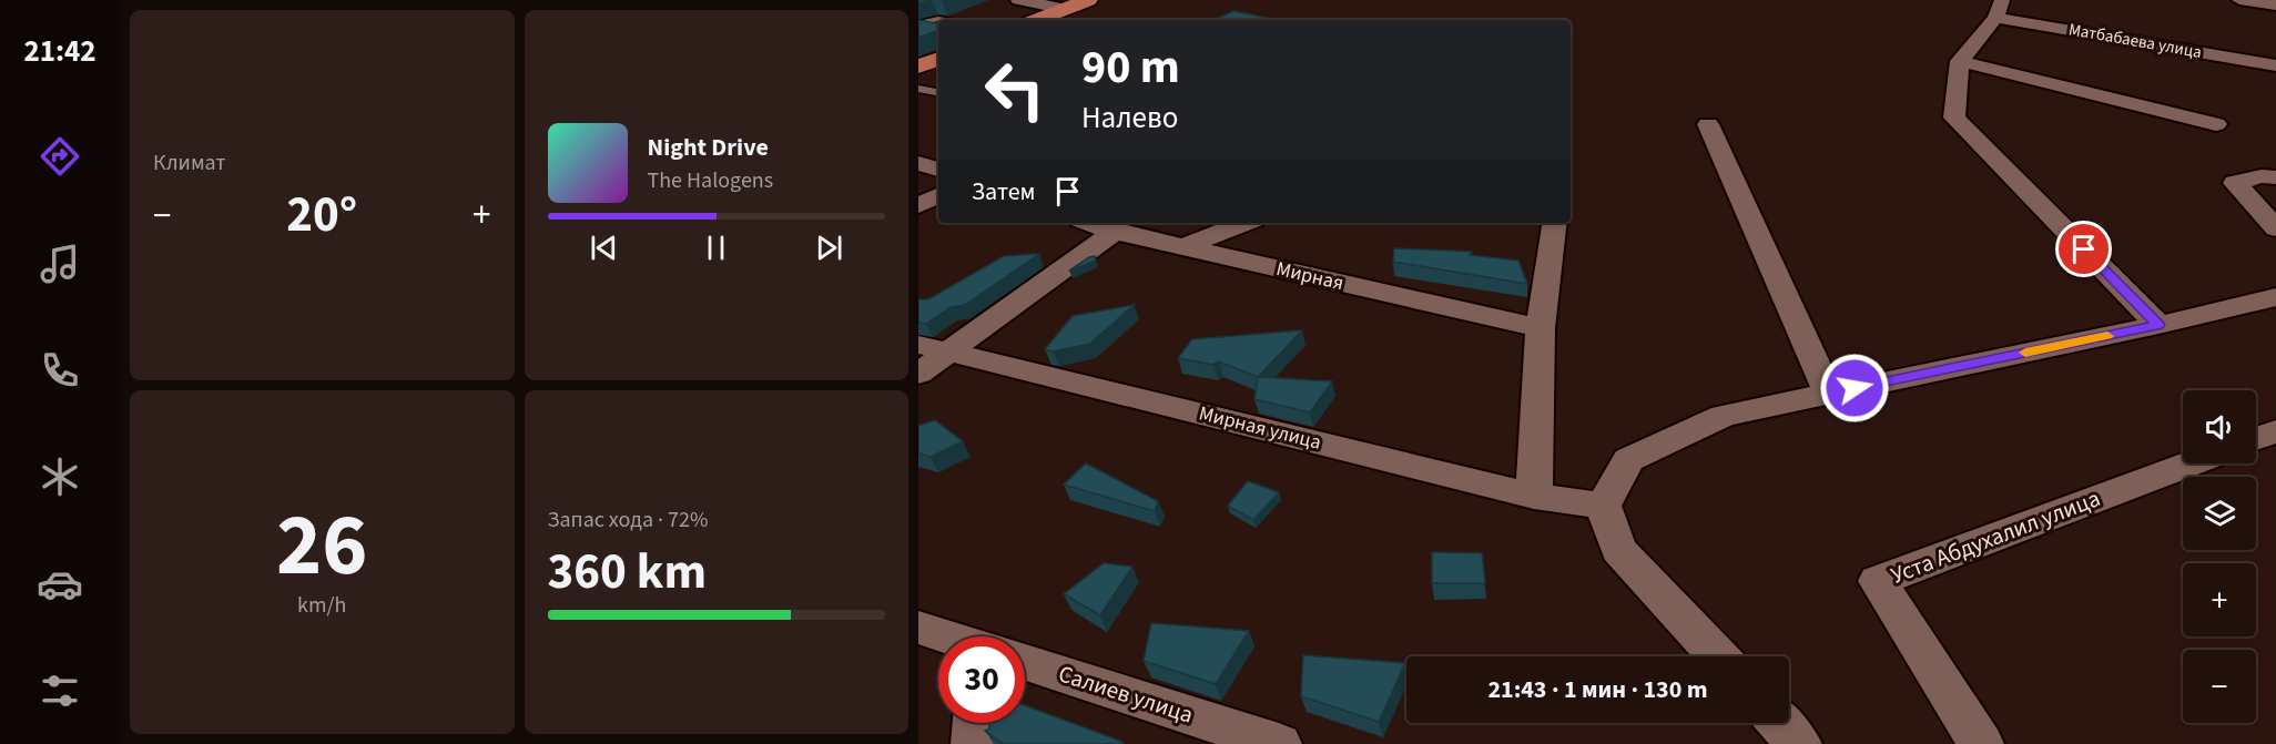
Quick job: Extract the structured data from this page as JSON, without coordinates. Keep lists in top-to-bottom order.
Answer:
{
  "streets": {
    "street": [
      "Матбабаева улица",
      "Мирная",
      "Мирная улица",
      "Уста Абдухалил улица",
      "Салиев улица"
    ]
  },
  "page": {
    "tabs": "21:42",
    "tile": [
      "Климат",
      ["26", "km/h"],
      ["Запас хода · 72%", "360 km"]
    ],
    "turn": ["90 m", "Налево"],
    "song": ["Night Drive", "The Halogens"],
    "then": "Затем",
    "heat": ["−", "20°", "+"],
    "map_buttons": ["+", "−"],
    "limit": "30",
    "trip": "21:43 · 1 мин · 130 m"
  }
}
